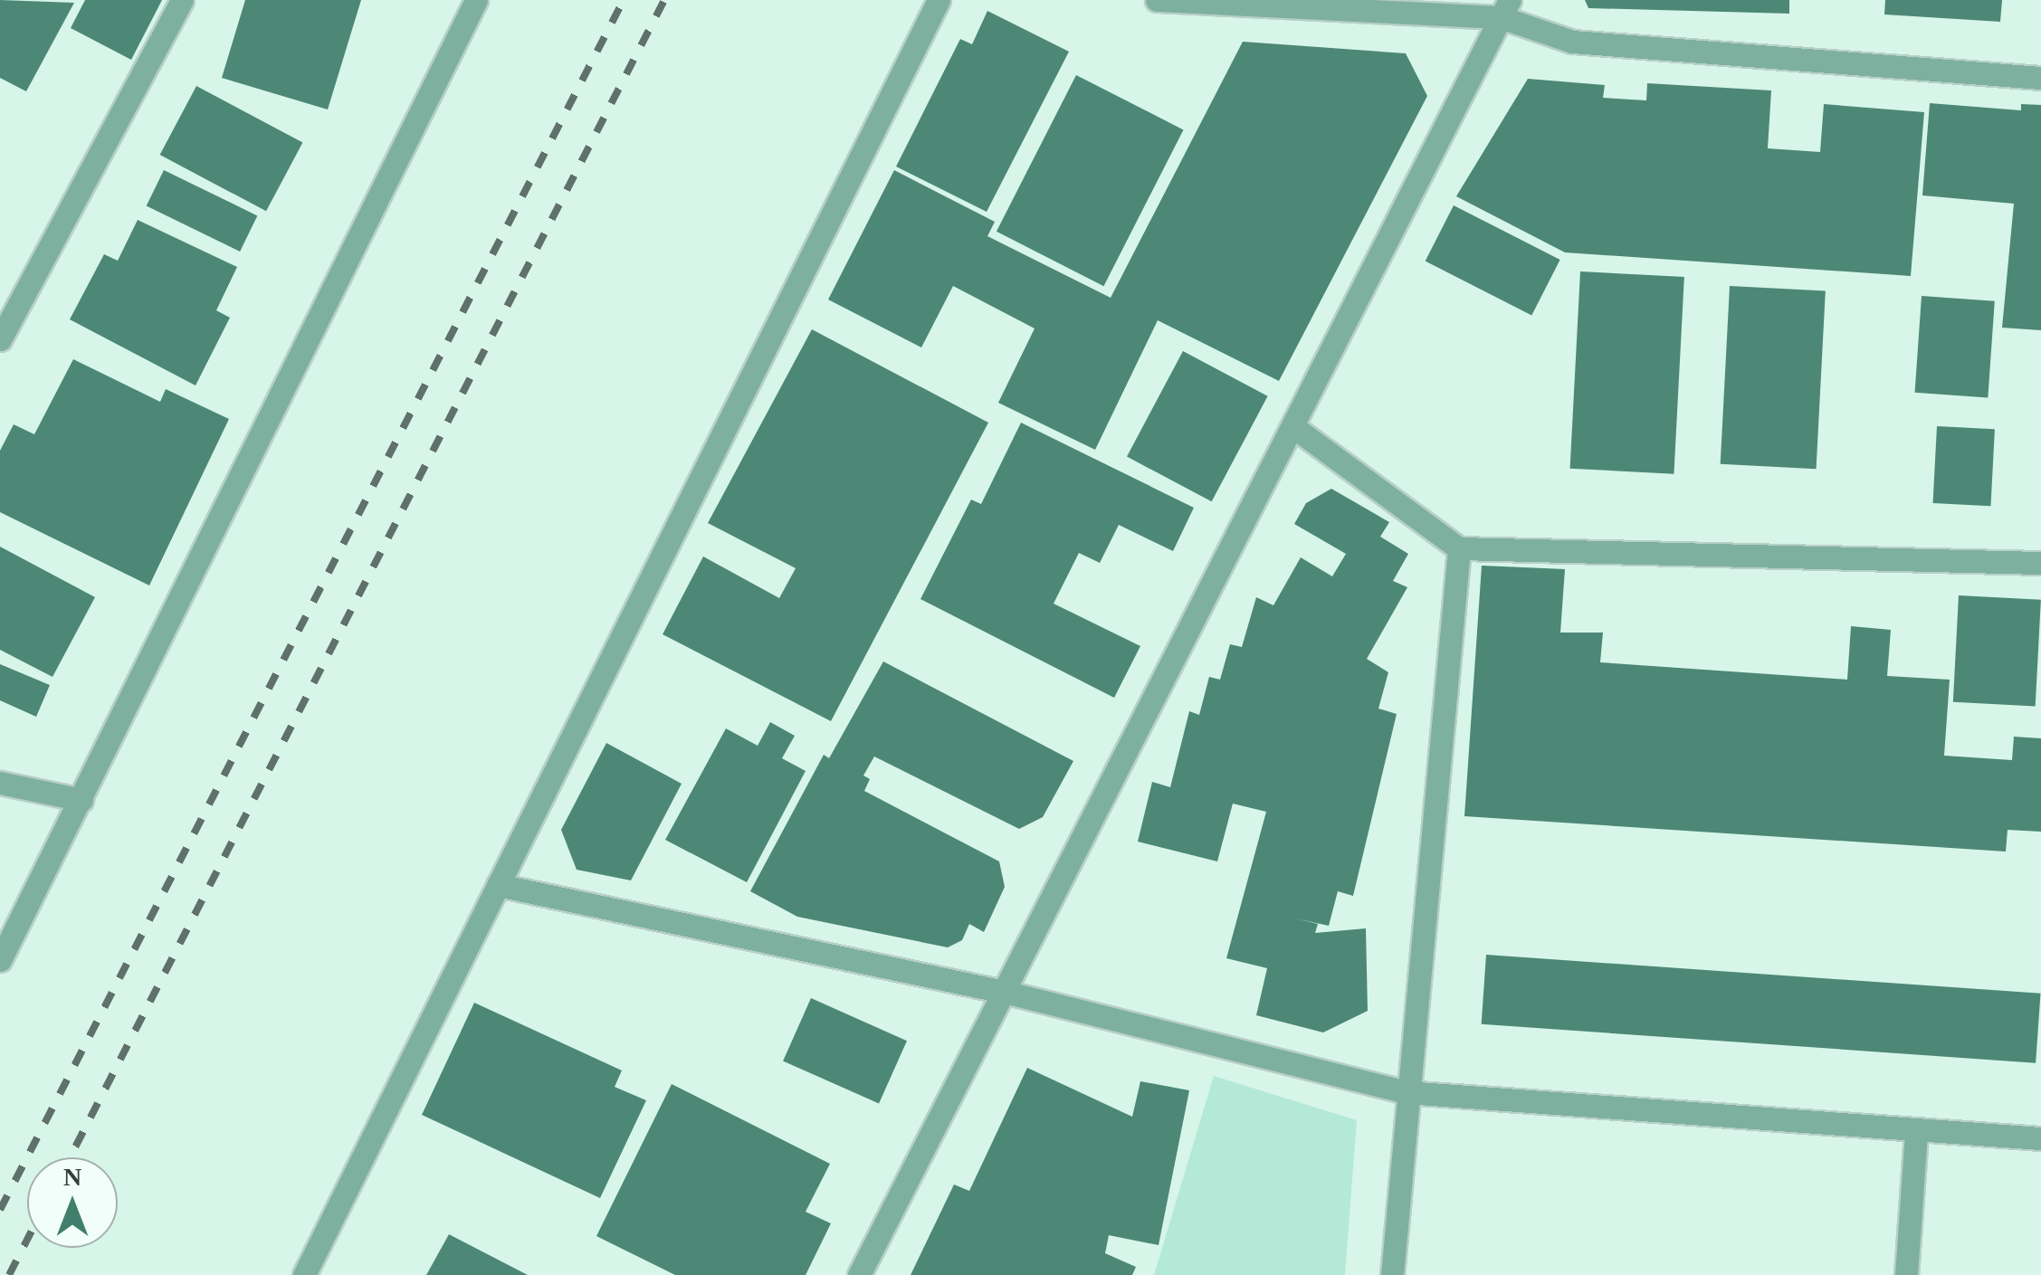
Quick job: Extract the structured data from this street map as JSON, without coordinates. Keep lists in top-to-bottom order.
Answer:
{
  "north": "top"
}
